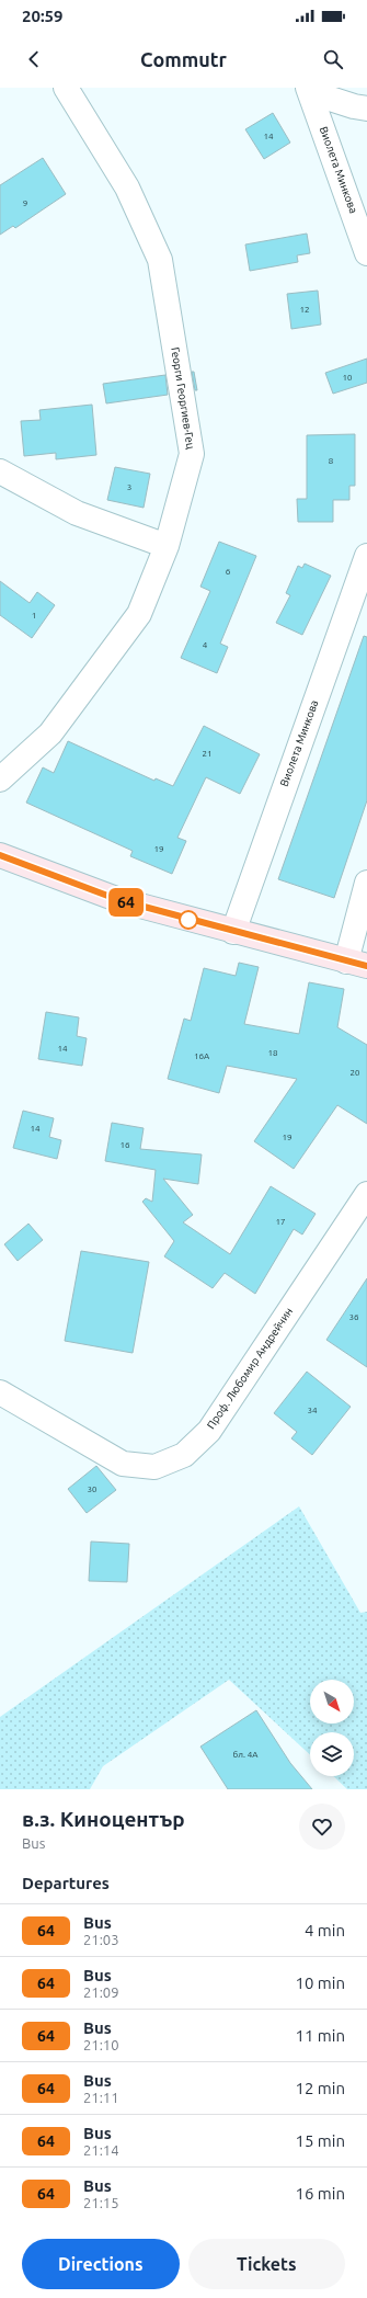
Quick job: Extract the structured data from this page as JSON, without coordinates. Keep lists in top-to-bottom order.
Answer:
{
  "streets": {
    "street": ["Виолета Минкова", "Георги Георгиев-Гец", "Проф. Любомир Андрейчин"]
  },
  "lines": ["bus line 64"],
  "house_numbers": [
    "14",
    "9",
    "12",
    "10",
    "8",
    "3",
    "6",
    "1",
    "4",
    "21",
    "19",
    "14",
    "18",
    "16А",
    "20",
    "14",
    "19",
    "16",
    "17",
    "36",
    "34",
    "30",
    "бл. 4А"
  ],
  "north": "bottom right",
  "page": {
    "status": "20:59",
    "header": "Commutr",
    "on_map": "64",
    "heading": [
      ["в.з. Киноцентър", "Bus"],
      "Departures"
    ],
    "list": [
      {
        "mark": "64",
        "name": "Bus",
        "note": "21:03",
        "value": "4 min"
      },
      {
        "mark": "64",
        "name": "Bus",
        "note": "21:09",
        "value": "10 min"
      },
      {
        "mark": "64",
        "name": "Bus",
        "note": "21:10",
        "value": "11 min"
      },
      {
        "mark": "64",
        "name": "Bus",
        "note": "21:11",
        "value": "12 min"
      },
      {
        "mark": "64",
        "name": "Bus",
        "note": "21:14",
        "value": "15 min"
      },
      {
        "mark": "64",
        "name": "Bus",
        "note": "21:15",
        "value": "16 min"
      }
    ],
    "buttons": ["Directions", "Tickets"]
  }
}
